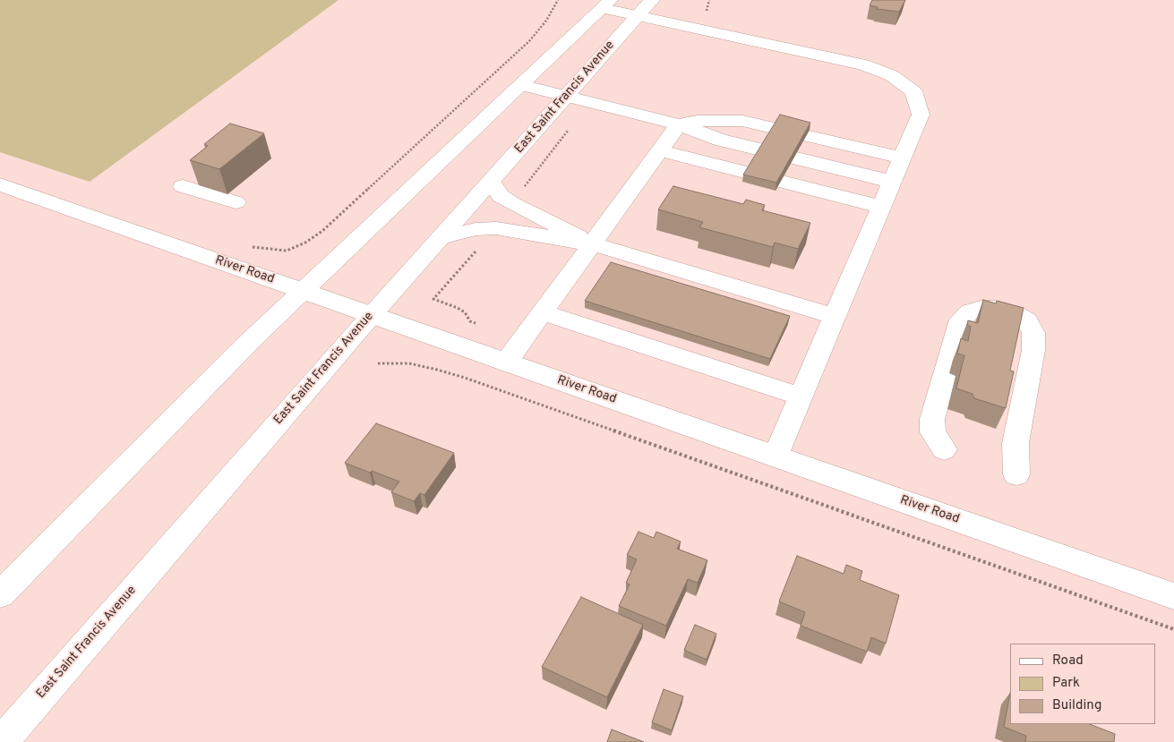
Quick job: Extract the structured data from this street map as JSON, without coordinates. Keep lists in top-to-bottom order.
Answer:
{
  "streets": {
    "main road": ["East Saint Francis Avenue", "River Road"]
  },
  "crossings": [
    ["East Saint Francis Avenue", "River Road"]
  ],
  "legend": ["Road", "Park", "Building"]
}
